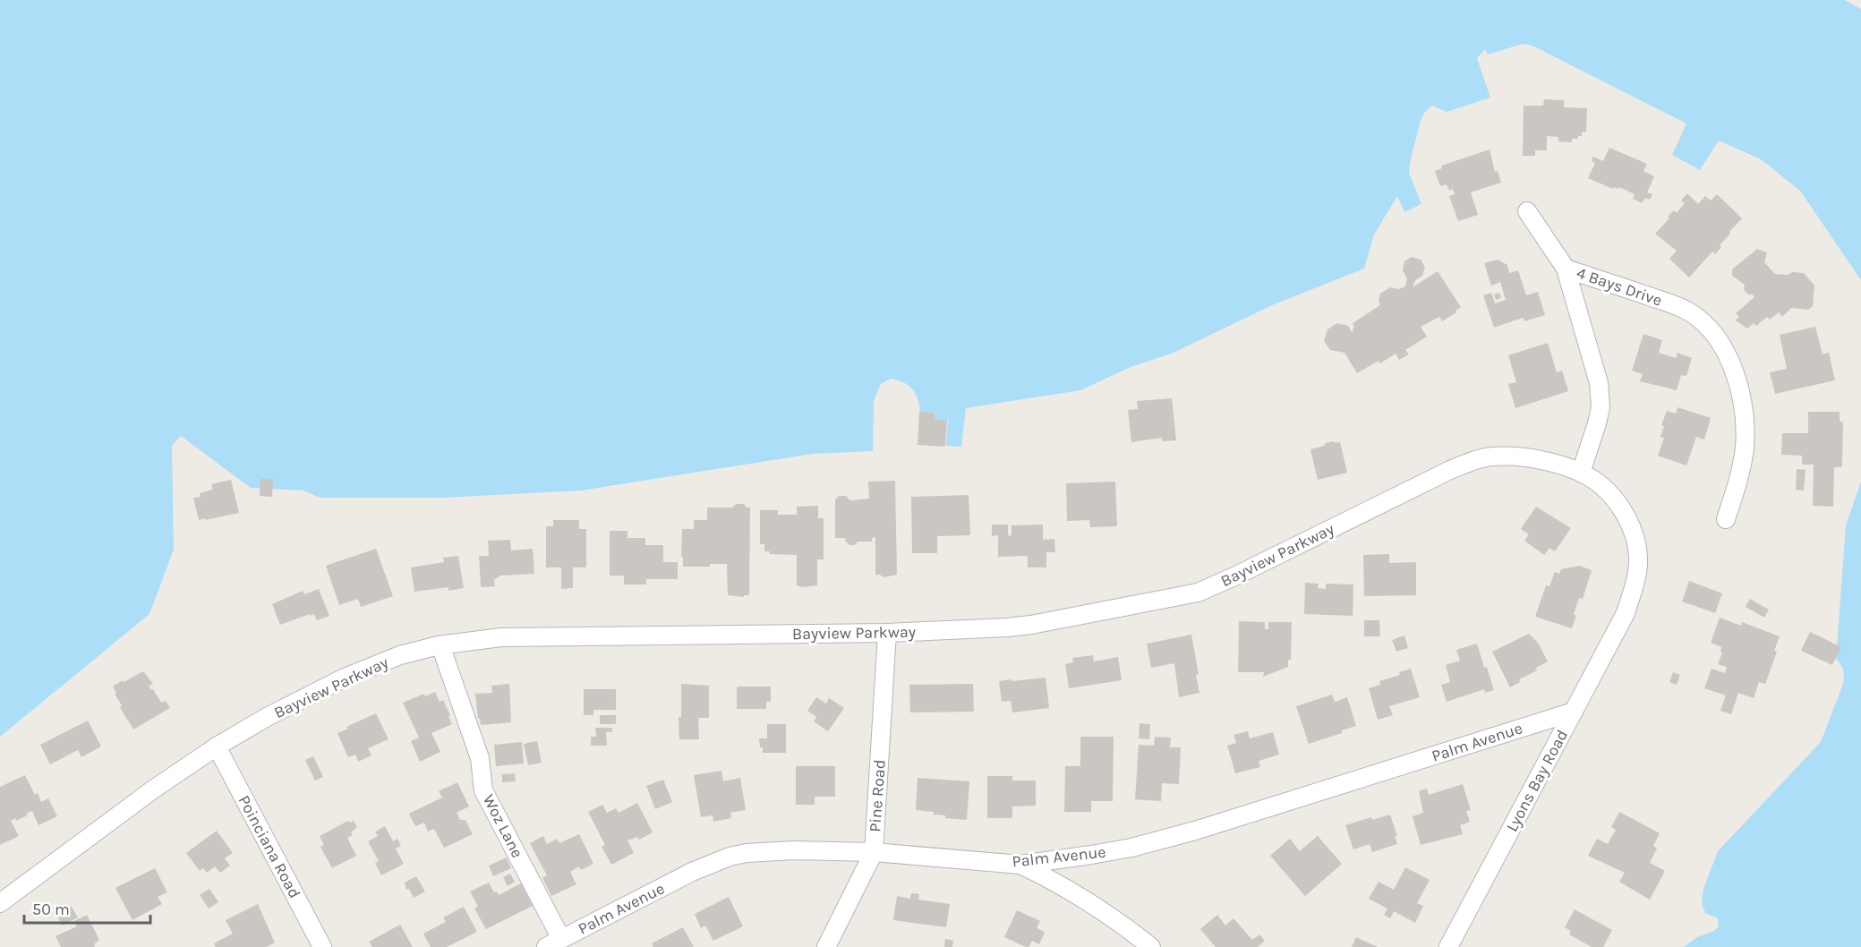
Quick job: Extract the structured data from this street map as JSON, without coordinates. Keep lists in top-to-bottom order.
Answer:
{
  "streets": {
    "street": [
      "4 Bays Drive",
      "Bayview Parkway",
      "Palm Avenue",
      "Lyons Bay Road",
      "Pine Road",
      "Woz Lane",
      "Poinciana Road"
    ]
  },
  "crossings": [
    ["4 Bays Drive", "Bayview Parkway"],
    ["Bayview Parkway", "Lyons Bay Road"],
    ["Bayview Parkway", "Pine Road"],
    ["Bayview Parkway", "Woz Lane"],
    ["Bayview Parkway", "Poinciana Road"],
    ["Palm Avenue", "Lyons Bay Road"],
    ["Palm Avenue", "Pine Road"],
    ["Palm Avenue", "Woz Lane"]
  ],
  "scale_bar": "50 m"
}
